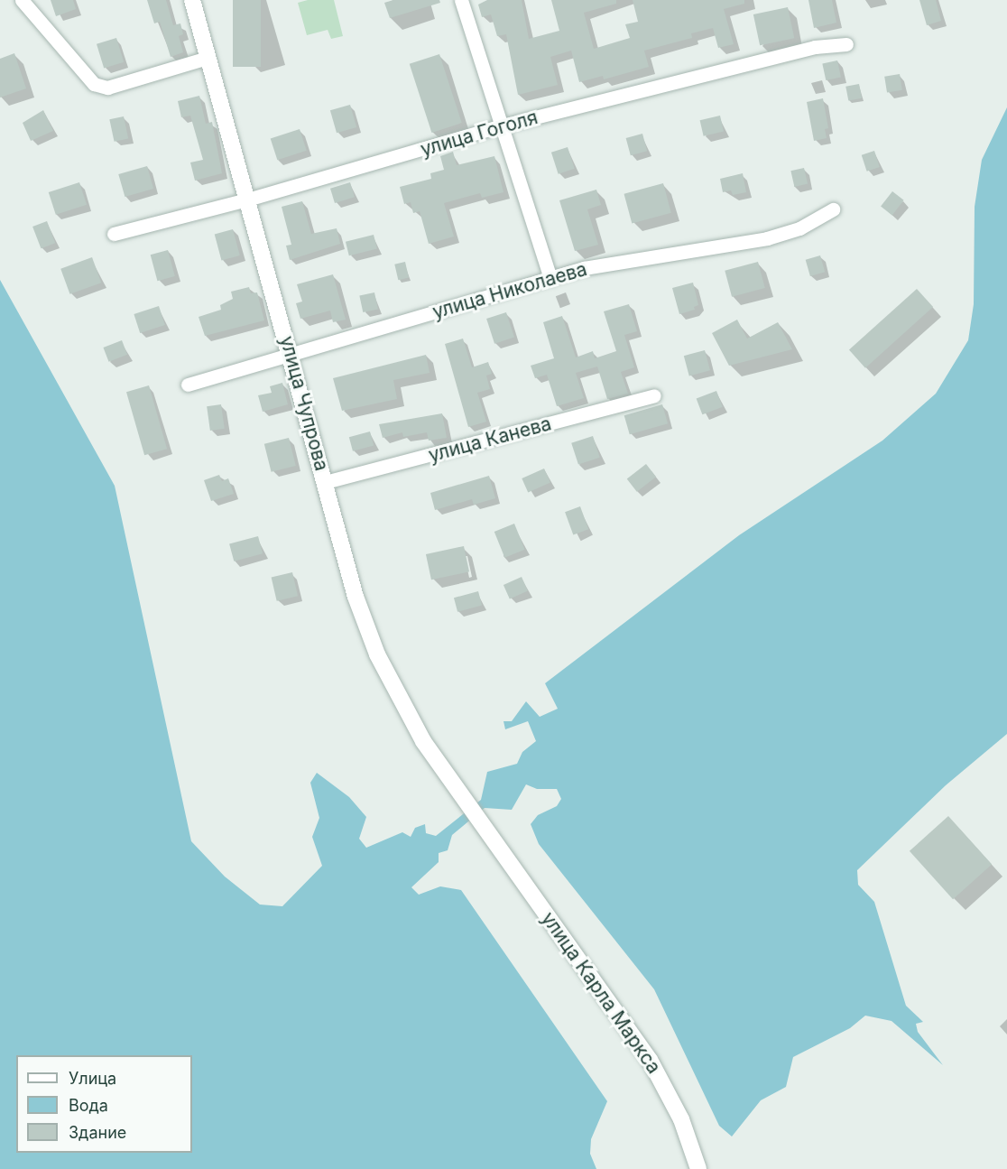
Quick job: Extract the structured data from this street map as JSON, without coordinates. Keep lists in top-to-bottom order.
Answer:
{
  "streets": {
    "street": [
      "улица Гоголя",
      "улица Николаева",
      "улица Чупрова",
      "улица Канева",
      "улица Карла Маркса"
    ]
  },
  "crossings": [
    ["улица Гоголя", "улица Чупрова"],
    ["улица Николаева", "улица Чупрова"],
    ["улица Чупрова", "улица Канева"],
    ["улица Чупрова", "улица Карла Маркса"]
  ],
  "legend": ["Улица", "Вода", "Здание"]
}
